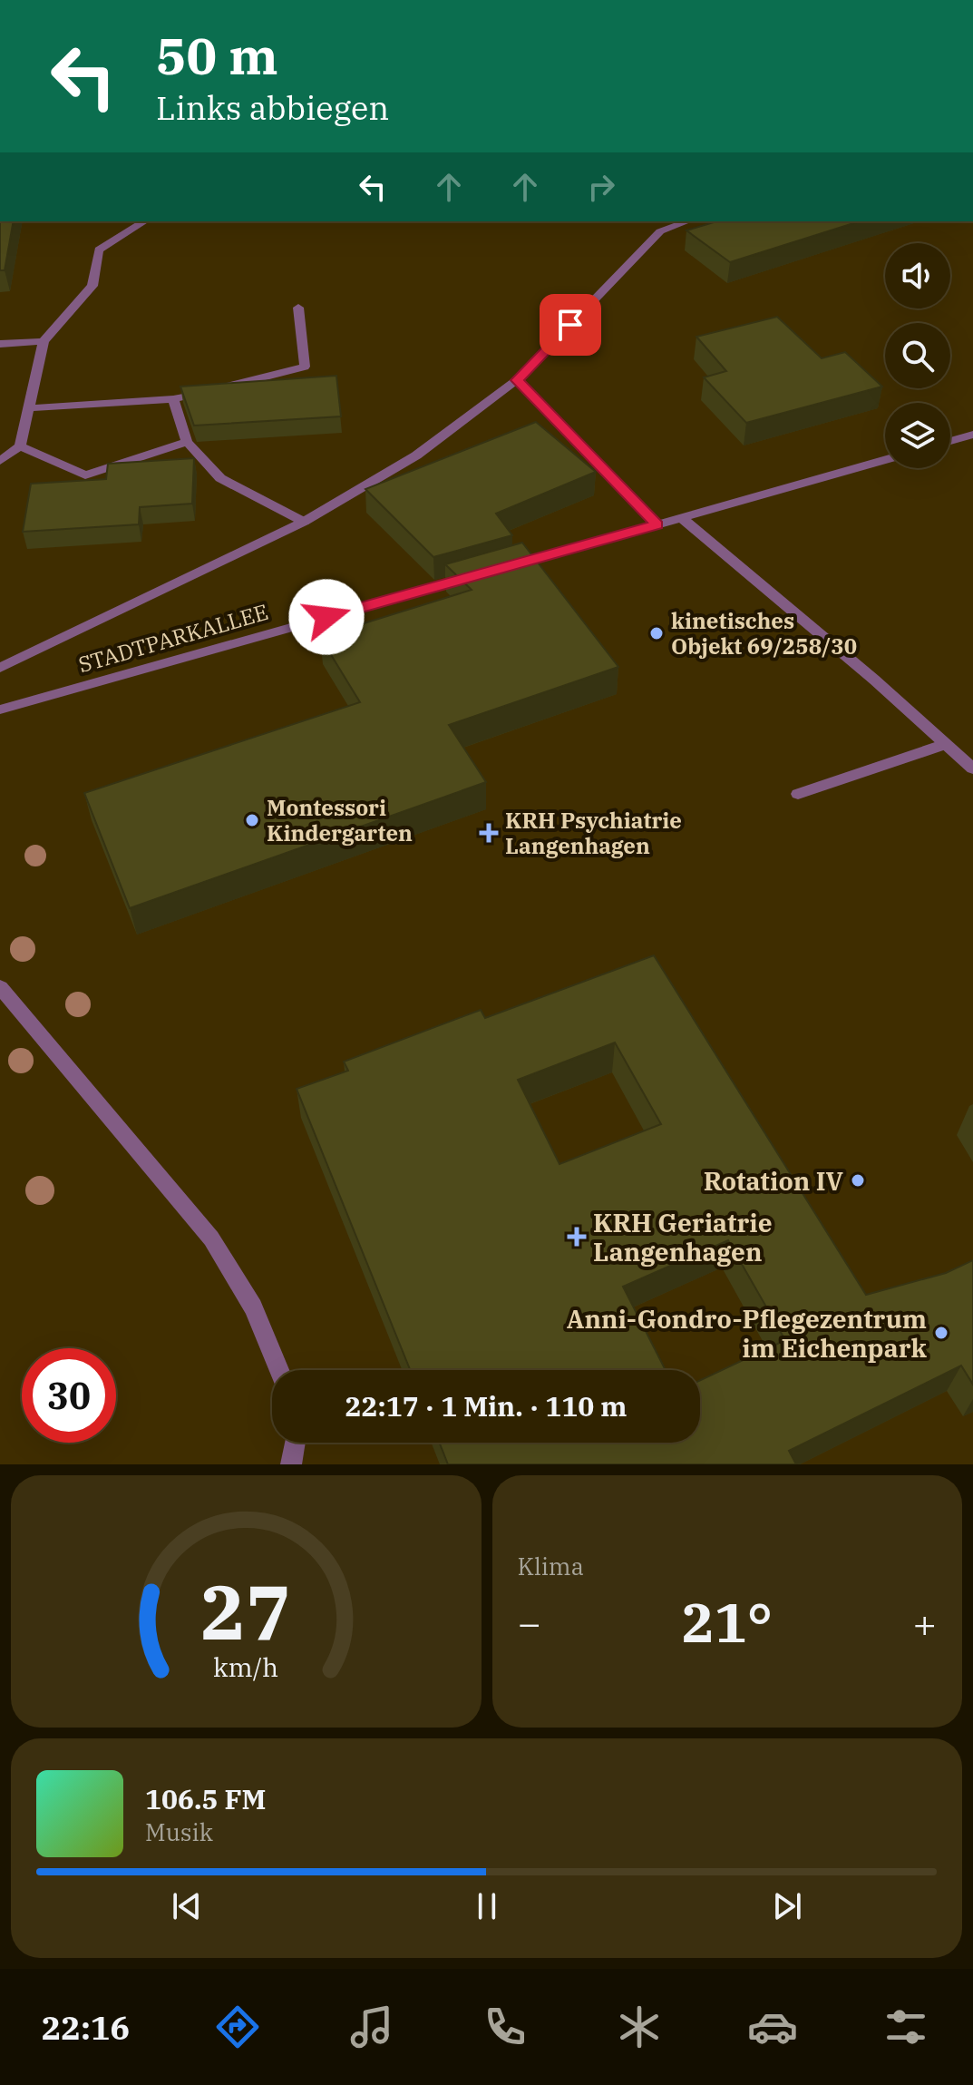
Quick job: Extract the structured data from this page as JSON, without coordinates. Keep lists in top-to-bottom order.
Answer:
{
  "streets": {
    "street": ["STADTPARKALLEE"]
  },
  "places": {
    "other": [
      "kinetisches Objekt 69/258/30",
      "Montessori Kindergarten",
      "Rotation IV",
      "Anni-Gondro-Pflegezentrum im Eichenpark"
    ],
    "health": ["KRH Psychiatrie Langenhagen", "KRH Geriatrie Langenhagen"]
  },
  "page": {
    "turn": ["50 m", "Links abbiegen"],
    "limit": "30",
    "trip": "22:17 · 1 Min. · 110 m",
    "tile": "Klima",
    "heat": ["−", "21°", "+"],
    "song": ["106.5 FM", "Musik"],
    "tabs": "22:16",
    "gauge": ["27", "km/h"]
  }
}
